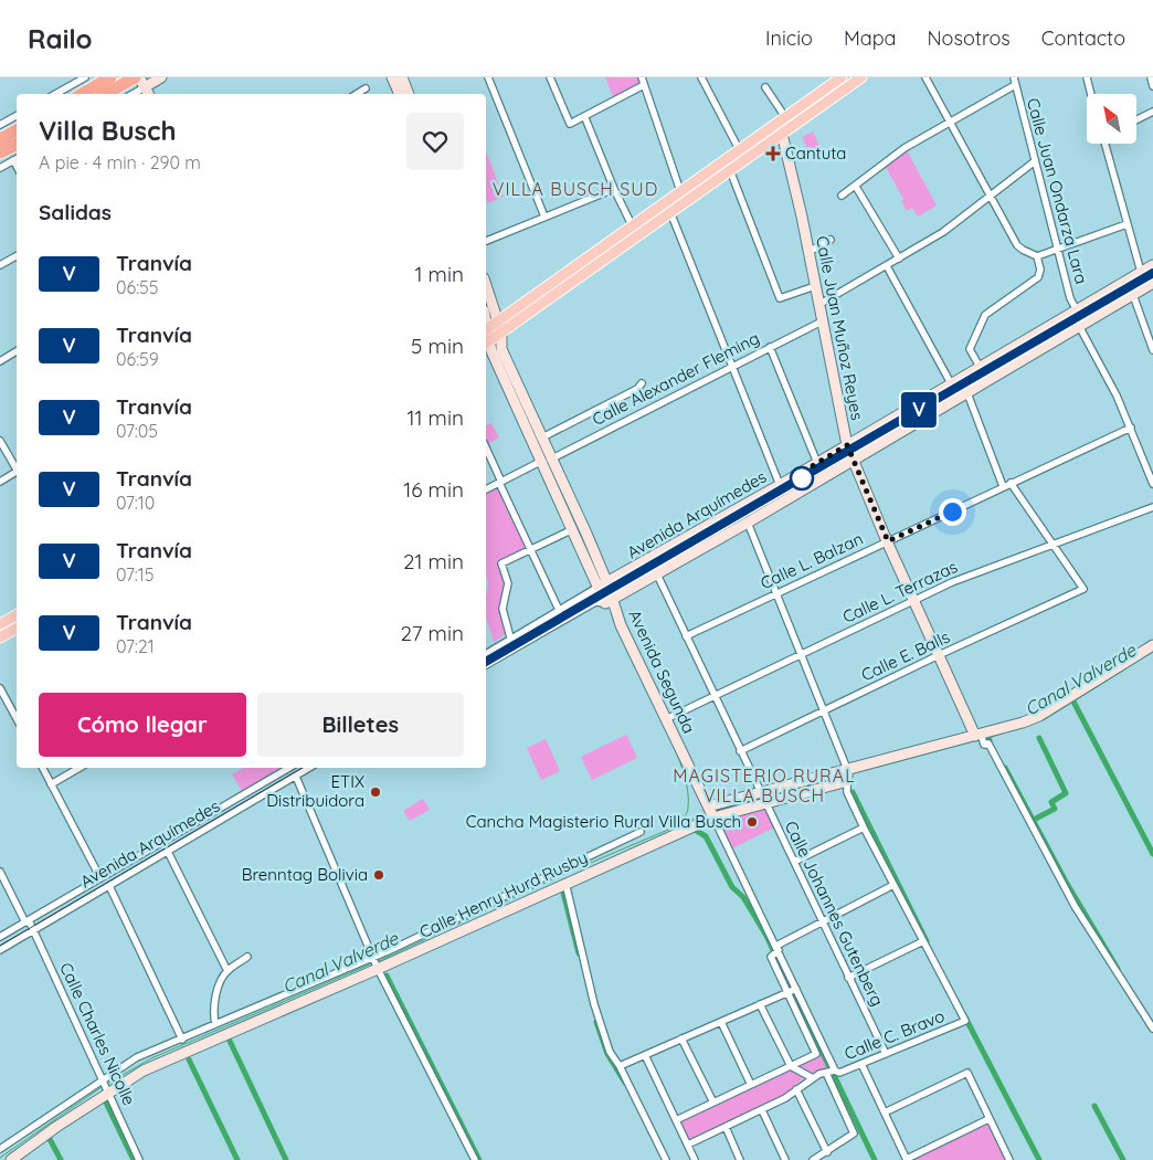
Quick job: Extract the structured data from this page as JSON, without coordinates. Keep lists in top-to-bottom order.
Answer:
{
  "streets": {
    "street": [
      "Calle Juan Ondarza Lara",
      "Calle Juan Muñoz Reyes",
      "Calle Alexander Fleming",
      "Avenida Arquímedes",
      "Calle L. Balzan",
      "Calle L. Terrazas",
      "Calle E. Balls",
      "Avenida Segunda",
      "Calle Henry Hurd Rusby",
      "Calle Johannes Gutenberg",
      "Calle Charles Nicolle",
      "Calle C. Bravo"
    ]
  },
  "crossings": [
    ["Calle Juan Ondarza Lara", "Avenida Arquímedes"],
    ["Calle Juan Muñoz Reyes", "Calle Alexander Fleming"],
    ["Calle Juan Muñoz Reyes", "Avenida Arquímedes"],
    ["Calle Juan Muñoz Reyes", "Calle L. Balzan"],
    ["Calle Juan Muñoz Reyes", "Calle L. Terrazas"],
    ["Calle Juan Muñoz Reyes", "Calle E. Balls"],
    ["Calle Alexander Fleming", "Avenida Segunda"],
    ["Avenida Arquímedes", "Avenida Segunda"],
    ["Avenida Arquímedes", "Calle Johannes Gutenberg"],
    ["Avenida Arquímedes", "Calle Charles Nicolle"],
    ["Calle L. Balzan", "Calle Johannes Gutenberg"],
    ["Calle L. Terrazas", "Calle E. Balls"],
    ["Calle L. Terrazas", "Avenida Segunda"],
    ["Calle L. Terrazas", "Calle Johannes Gutenberg"],
    ["Calle E. Balls", "Calle Johannes Gutenberg"],
    ["Avenida Segunda", "Calle Henry Hurd Rusby"],
    ["Avenida Segunda", "Calle C. Bravo"],
    ["Calle Henry Hurd Rusby", "Calle Johannes Gutenberg"],
    ["Calle Henry Hurd Rusby", "Calle Charles Nicolle"],
    ["Calle Johannes Gutenberg", "Calle C. Bravo"]
  ],
  "districts": ["VILLA BUSCH SUD", "MAGISTERIO RURAL VILLA BUSCH"],
  "water": ["Canal Valverde"],
  "places": {
    "health": ["Cantuta"],
    "other": ["ETIX Distribuidora", "Cancha Magisterio Rural Villa Busch", "Brenntag Bolivia"]
  },
  "lines": ["tram line V"],
  "north": "top left",
  "page": {
    "header": "Railo",
    "nav": [
      "Inicio",
      "Mapa",
      "Nosotros",
      "Contacto"
    ],
    "on_map": "V",
    "heading": [
      ["Villa Busch", "A pie · 4 min · 290 m"],
      "Salidas"
    ],
    "list": [
      {
        "mark": "V",
        "name": "Tranvía",
        "note": "06:55",
        "value": "1 min"
      },
      {
        "mark": "V",
        "name": "Tranvía",
        "note": "06:59",
        "value": "5 min"
      },
      {
        "mark": "V",
        "name": "Tranvía",
        "note": "07:05",
        "value": "11 min"
      },
      {
        "mark": "V",
        "name": "Tranvía",
        "note": "07:10",
        "value": "16 min"
      },
      {
        "mark": "V",
        "name": "Tranvía",
        "note": "07:15",
        "value": "21 min"
      },
      {
        "mark": "V",
        "name": "Tranvía",
        "note": "07:21",
        "value": "27 min"
      }
    ],
    "buttons": ["Cómo llegar", "Billetes"]
  }
}
